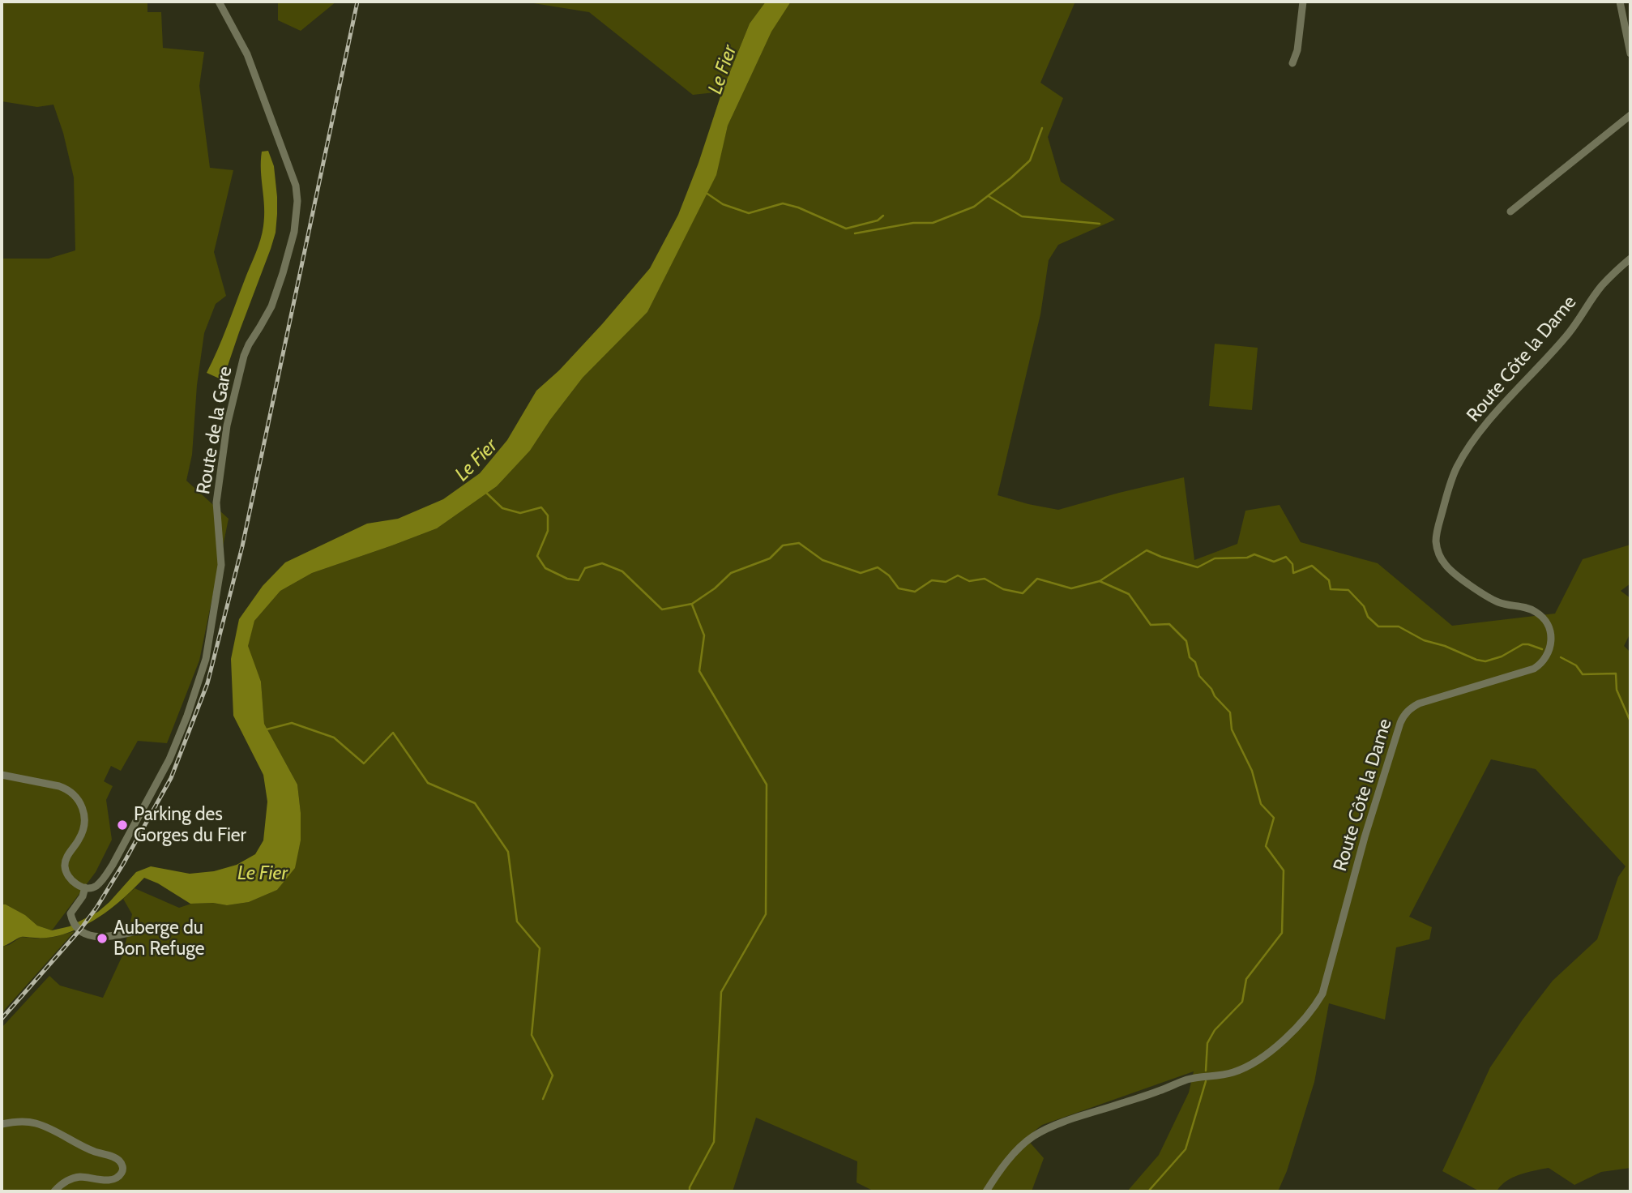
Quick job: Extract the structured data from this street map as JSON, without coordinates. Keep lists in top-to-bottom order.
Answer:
{
  "streets": {
    "street": ["Route Côte la Dame", "Route de la Gare"]
  },
  "water": ["Le Fier"],
  "places": ["Parking des Gorges du Fier", "Auberge du Bon Refuge"]
}
